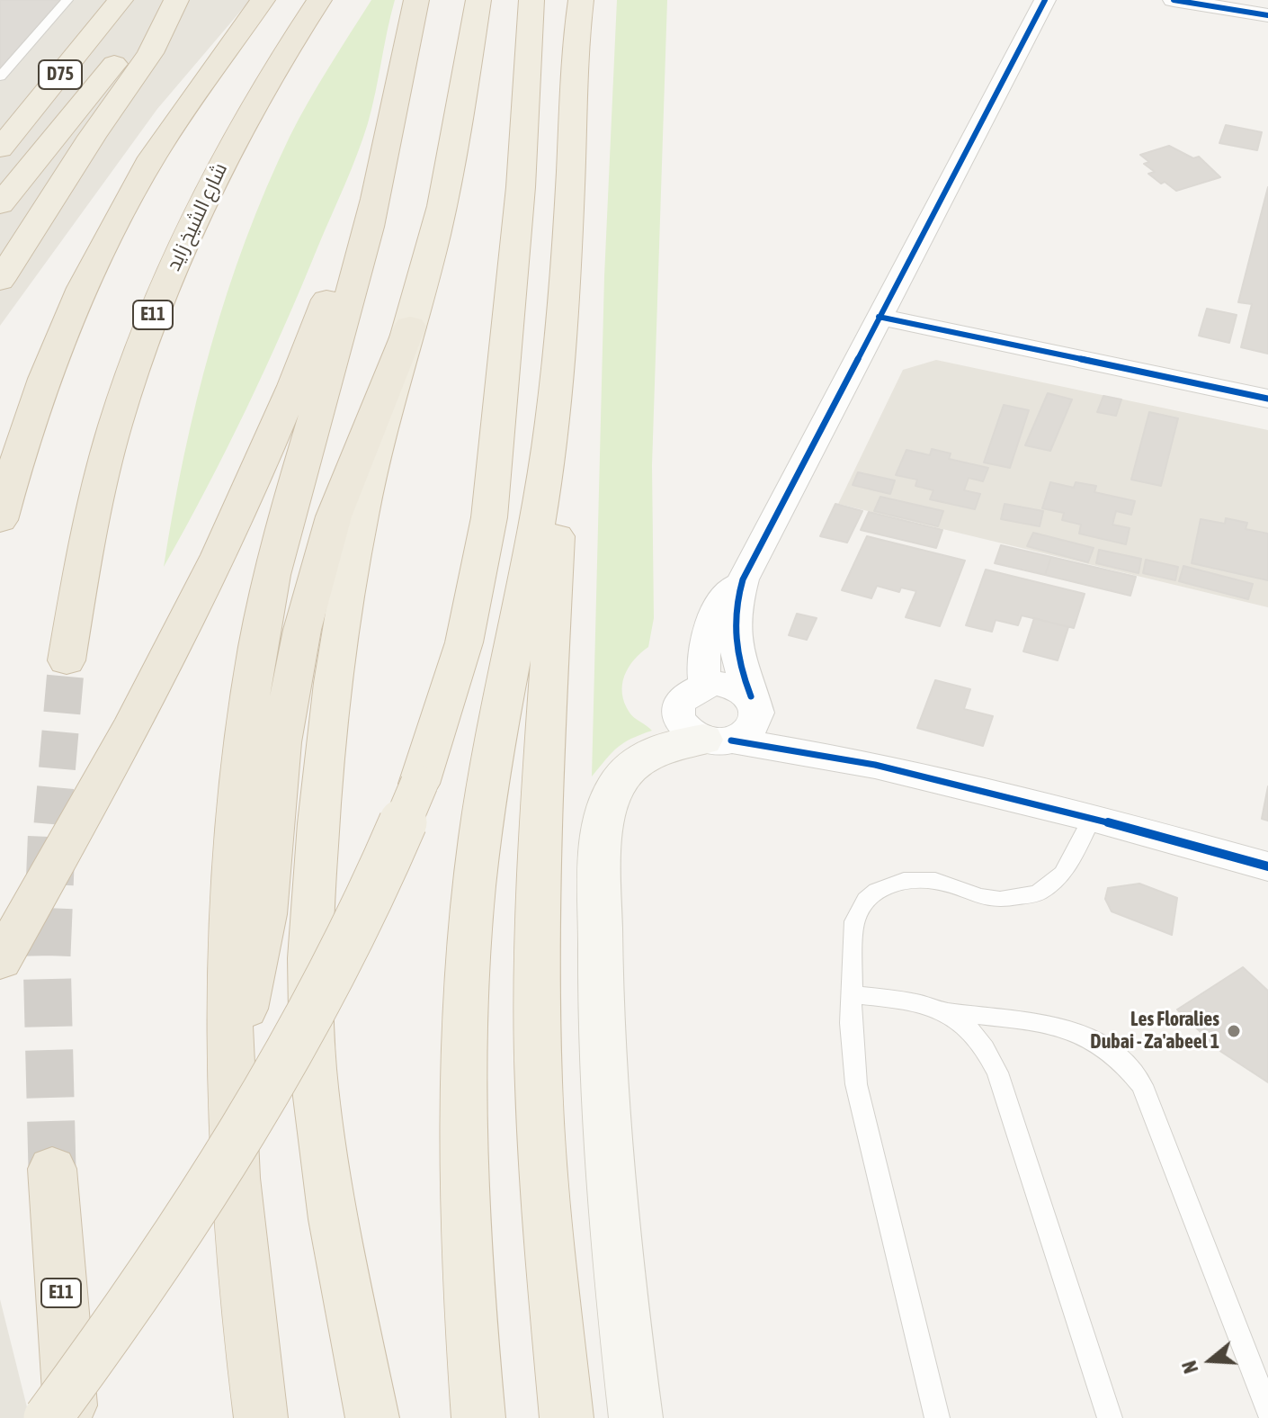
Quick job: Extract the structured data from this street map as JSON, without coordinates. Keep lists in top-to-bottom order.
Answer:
{
  "streets": {
    "highway": ["D75", "شارع الشيخ زايد", "E11"]
  },
  "places": ["Les Floralies Dubai - Za'abeel 1"],
  "north": "left"
}
